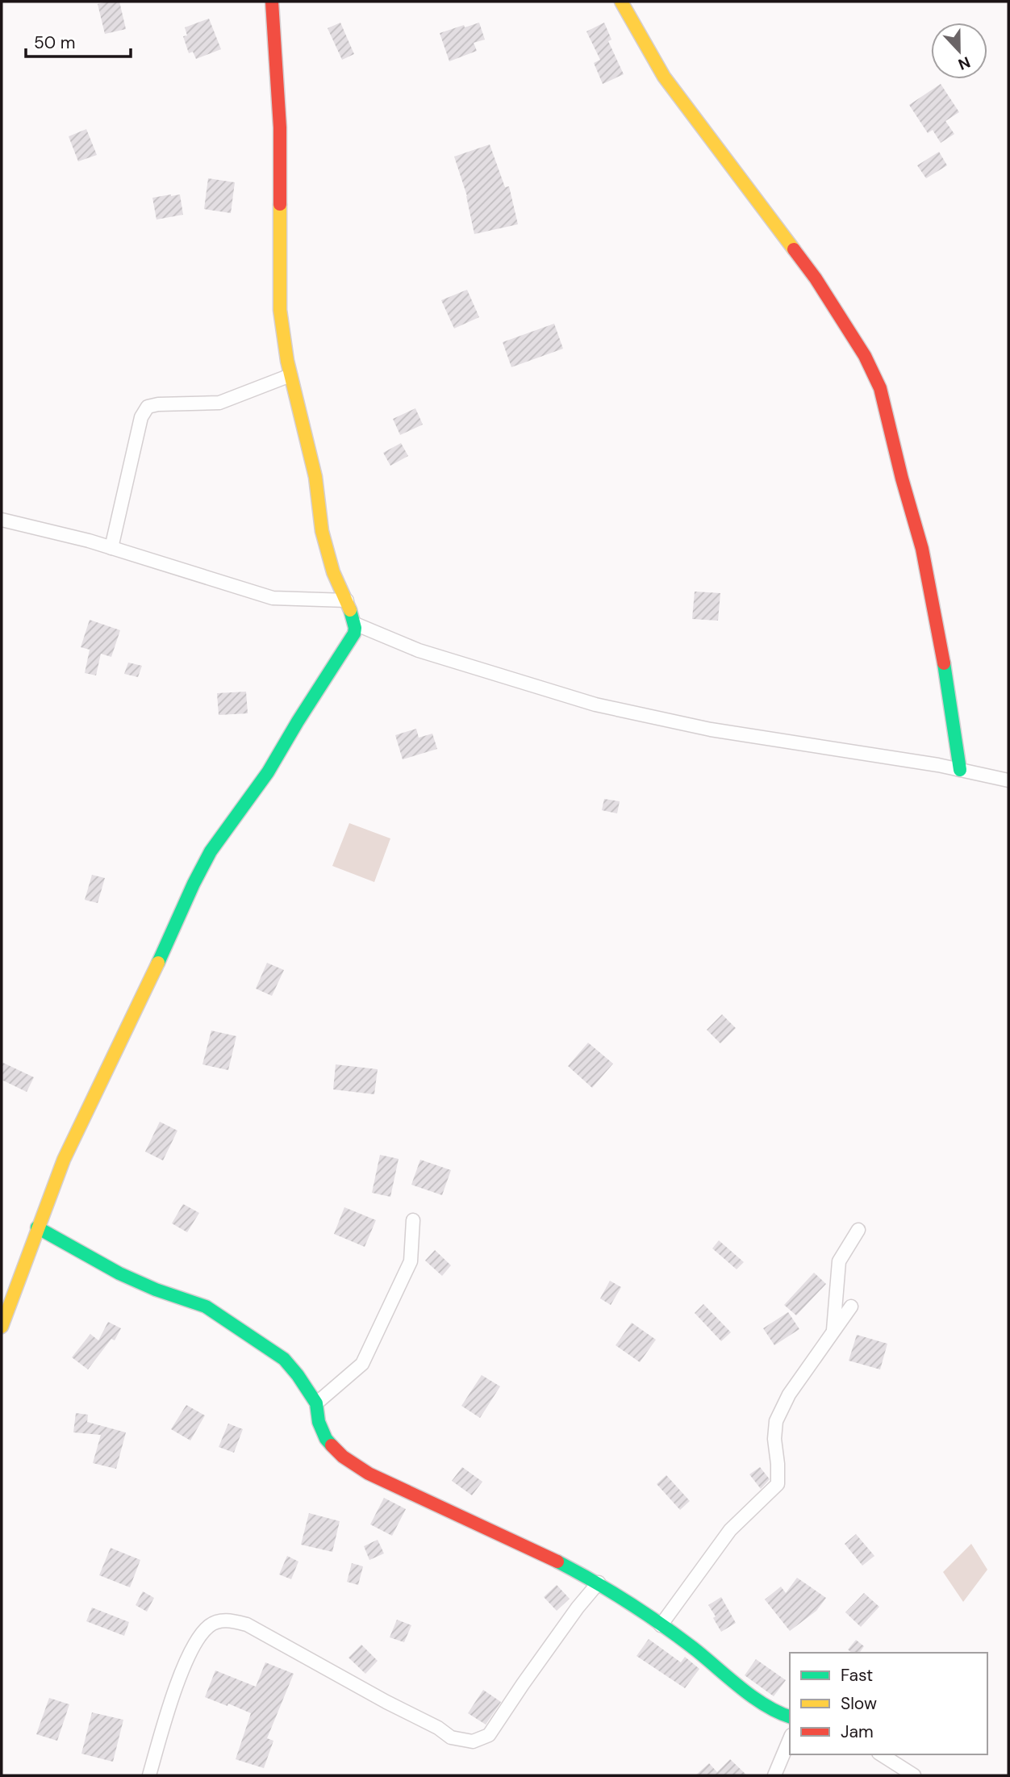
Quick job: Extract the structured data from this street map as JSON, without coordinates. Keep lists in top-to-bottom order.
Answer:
{
  "legend": ["Fast", "Slow", "Jam"],
  "scale_bar": "50 m",
  "north": "bottom"
}
